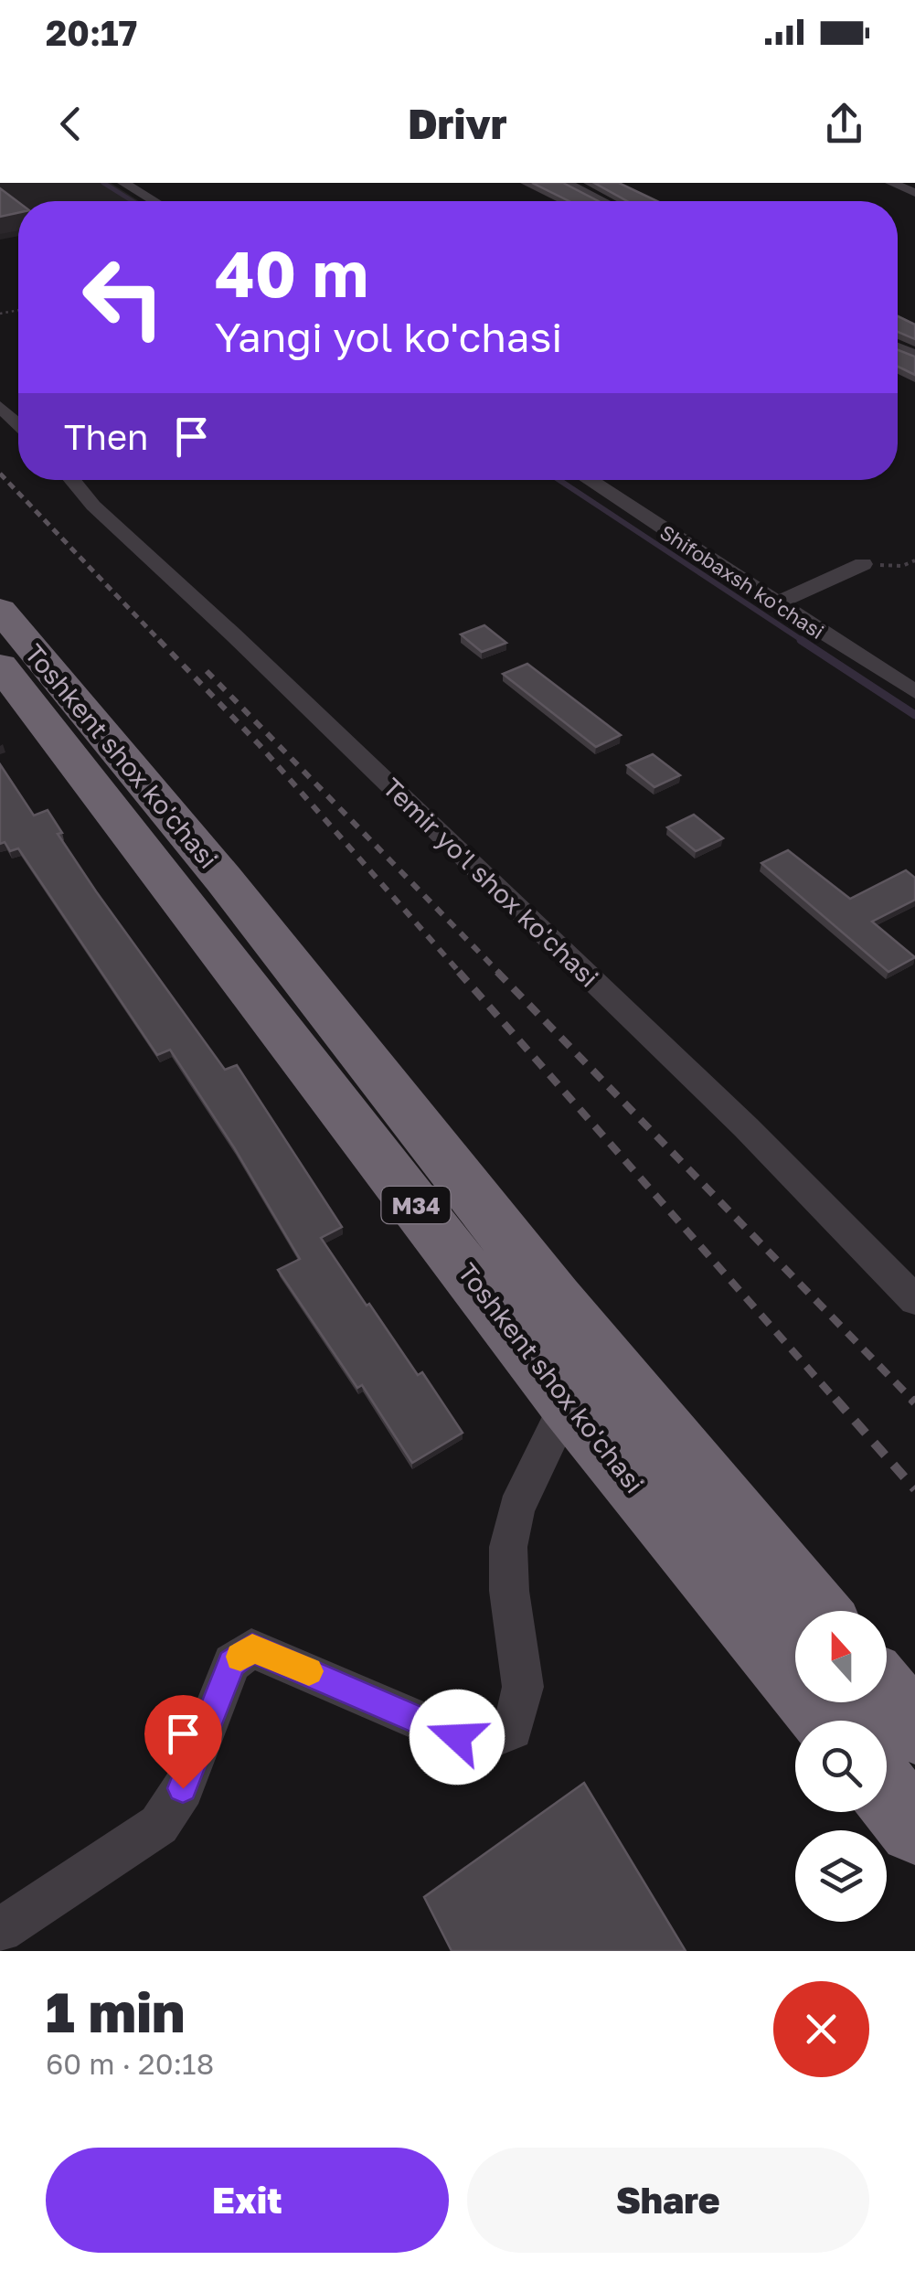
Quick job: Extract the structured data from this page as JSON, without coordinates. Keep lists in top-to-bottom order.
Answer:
{
  "streets": {
    "highway": ["Toshkent shox ko'chasi", "M34"],
    "street": ["Shifobaxsh ko'chasi", "Temir yo'l shox ko'chasi"]
  },
  "north": "top",
  "page": {
    "status": "20:17",
    "header": "Drivr",
    "turn": ["40 m", "Yangi yol ko'chasi"],
    "then": "Then",
    "heading": ["1 min", "60 m · 20:18"],
    "buttons": ["Exit", "Share"]
  }
}
